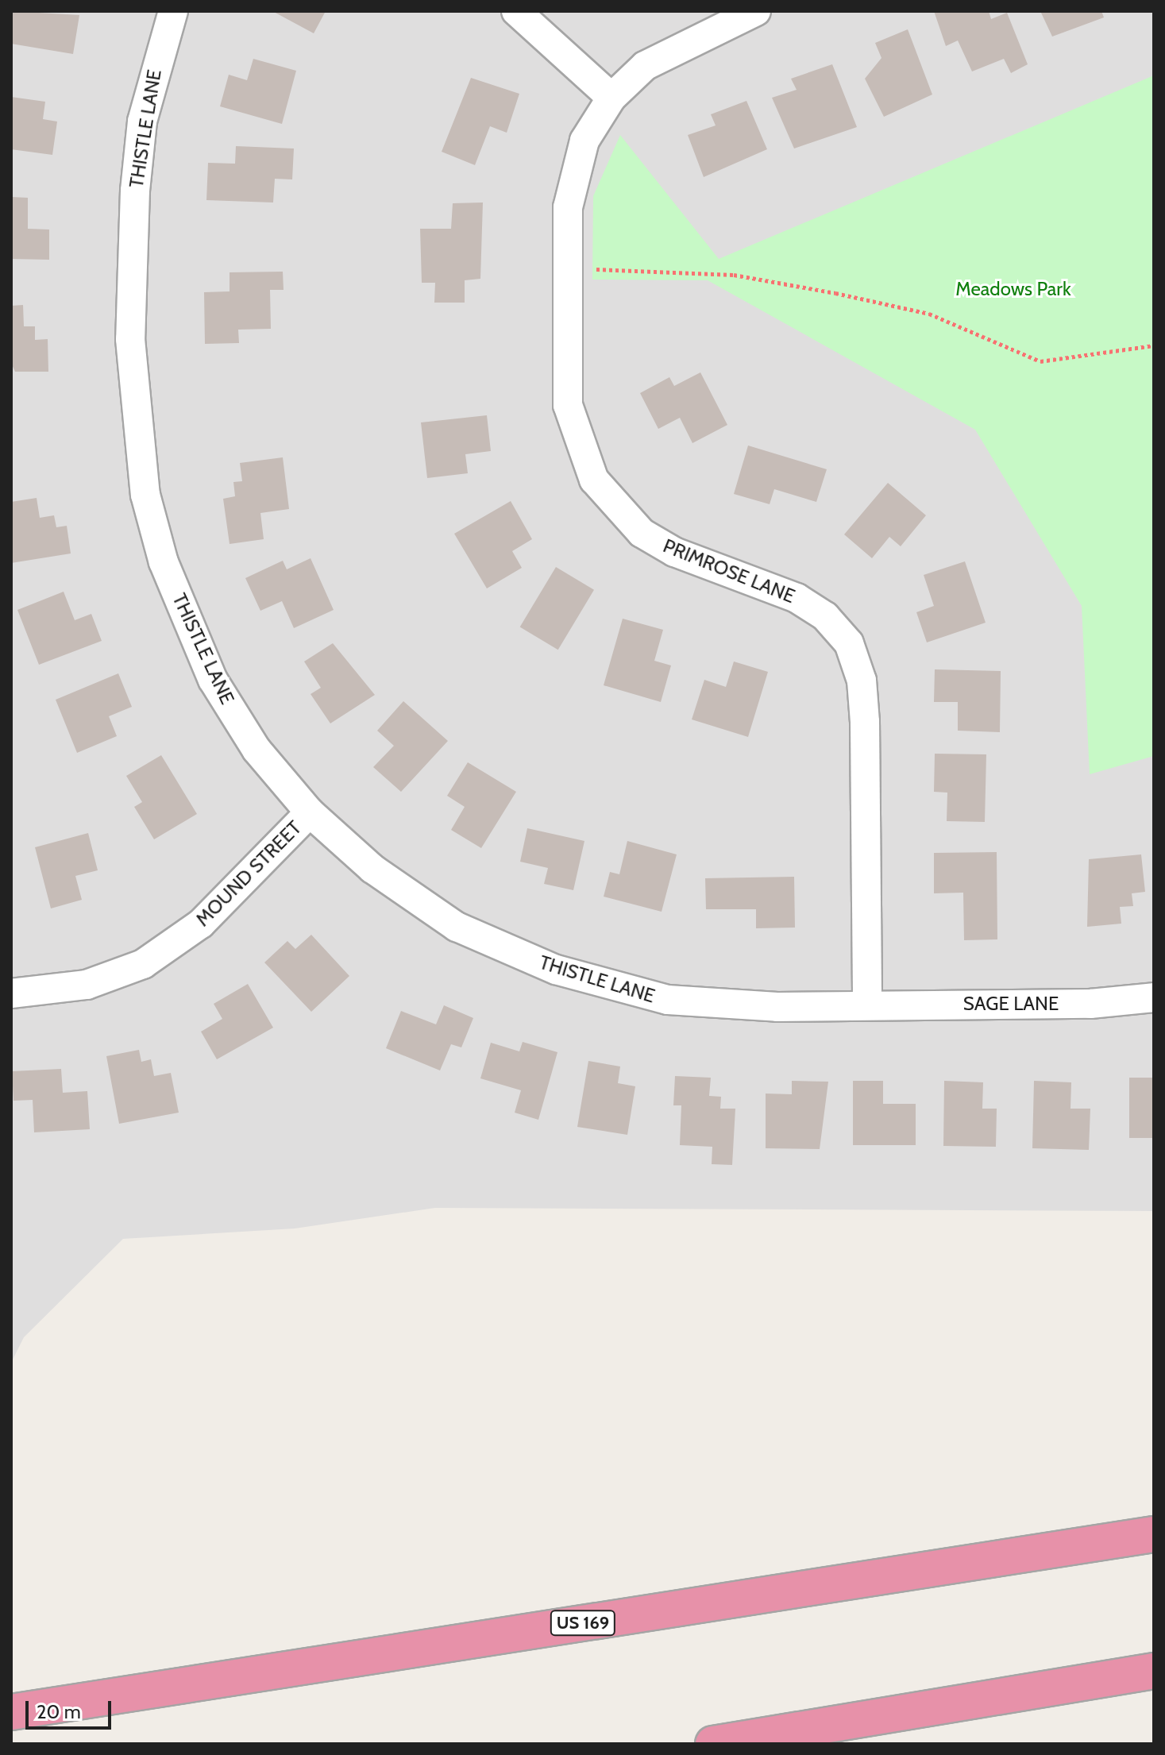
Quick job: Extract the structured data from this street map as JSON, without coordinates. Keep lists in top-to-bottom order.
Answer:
{
  "streets": {
    "highway": ["US 169"],
    "street": [
      "THISTLE LANE",
      "PRIMROSE LANE",
      "MOUND STREET",
      "SAGE LANE"
    ]
  },
  "crossings": [
    ["THISTLE LANE", "PRIMROSE LANE"],
    ["THISTLE LANE", "MOUND STREET"],
    ["THISTLE LANE", "SAGE LANE"],
    ["PRIMROSE LANE", "SAGE LANE"]
  ],
  "parks": ["Meadows Park"],
  "scale_bar": "20 m"
}
